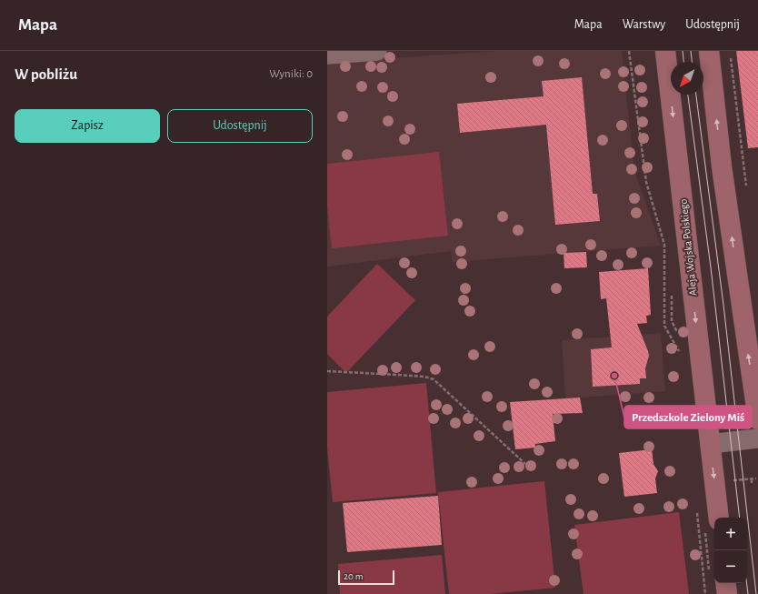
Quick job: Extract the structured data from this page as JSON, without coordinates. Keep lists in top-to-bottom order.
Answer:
{
  "streets": {
    "main road": ["Aleja Wojska Polskiego"]
  },
  "places": ["Przedszkole Zielony Miś"],
  "scale_bar": "20 m",
  "north": "bottom left",
  "page": {
    "header": "Mapa",
    "nav": ["Mapa", "Warstwy", "Udostępnij"],
    "heading": ["W pobliżu", "Wyniki: 0"],
    "buttons": ["Zapisz", "Udostępnij"],
    "map_buttons": ["+", "−"],
    "scale": "20 m"
  }
}
